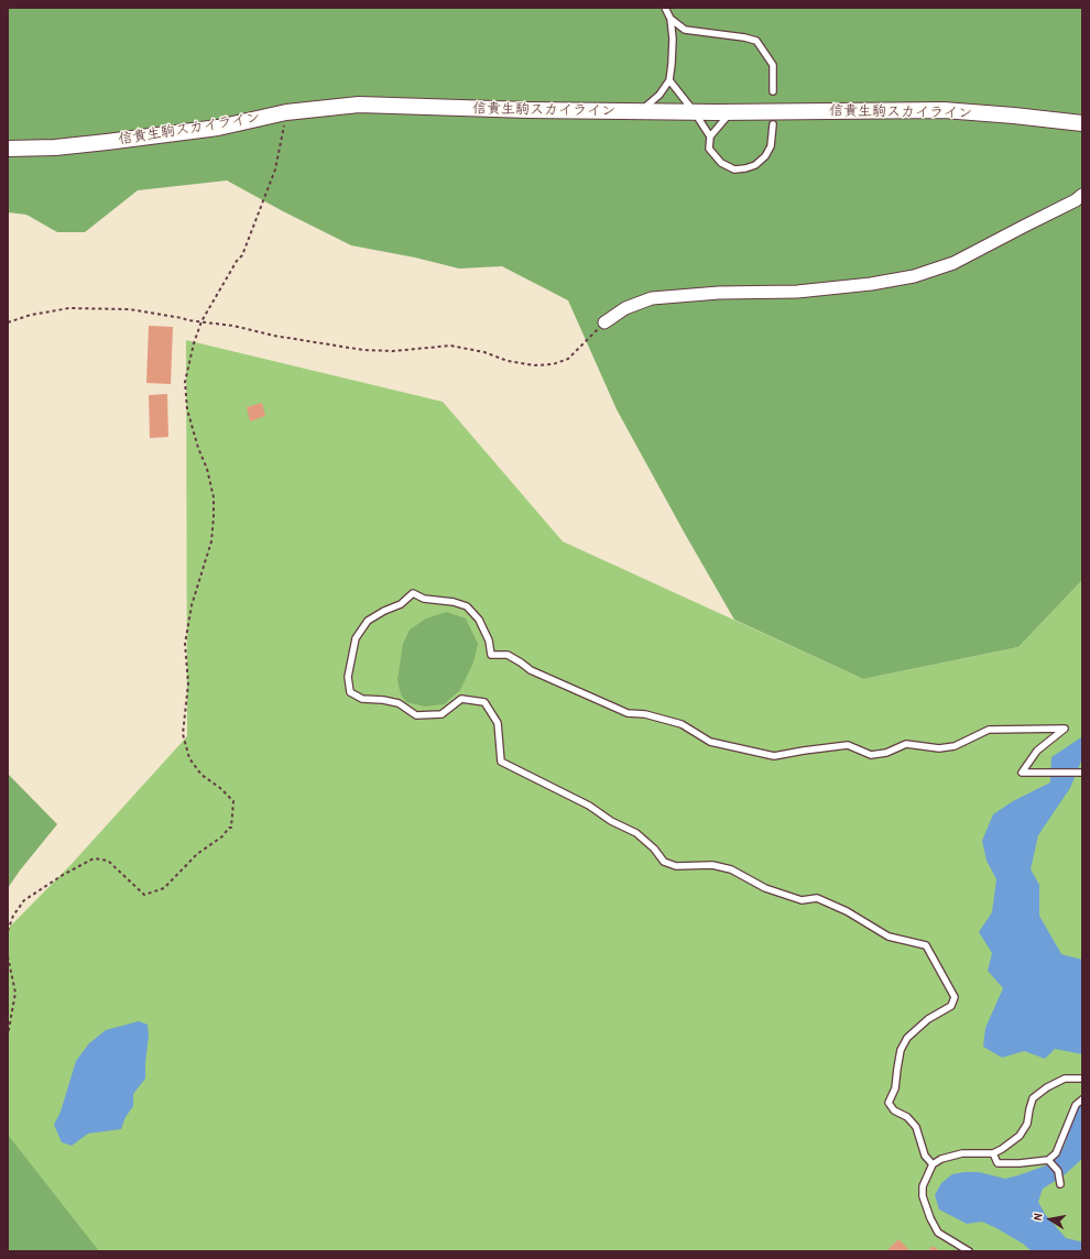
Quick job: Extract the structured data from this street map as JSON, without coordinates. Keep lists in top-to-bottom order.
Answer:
{
  "streets": {
    "street": ["信貴生駒スカイライン"]
  },
  "north": "left"
}
